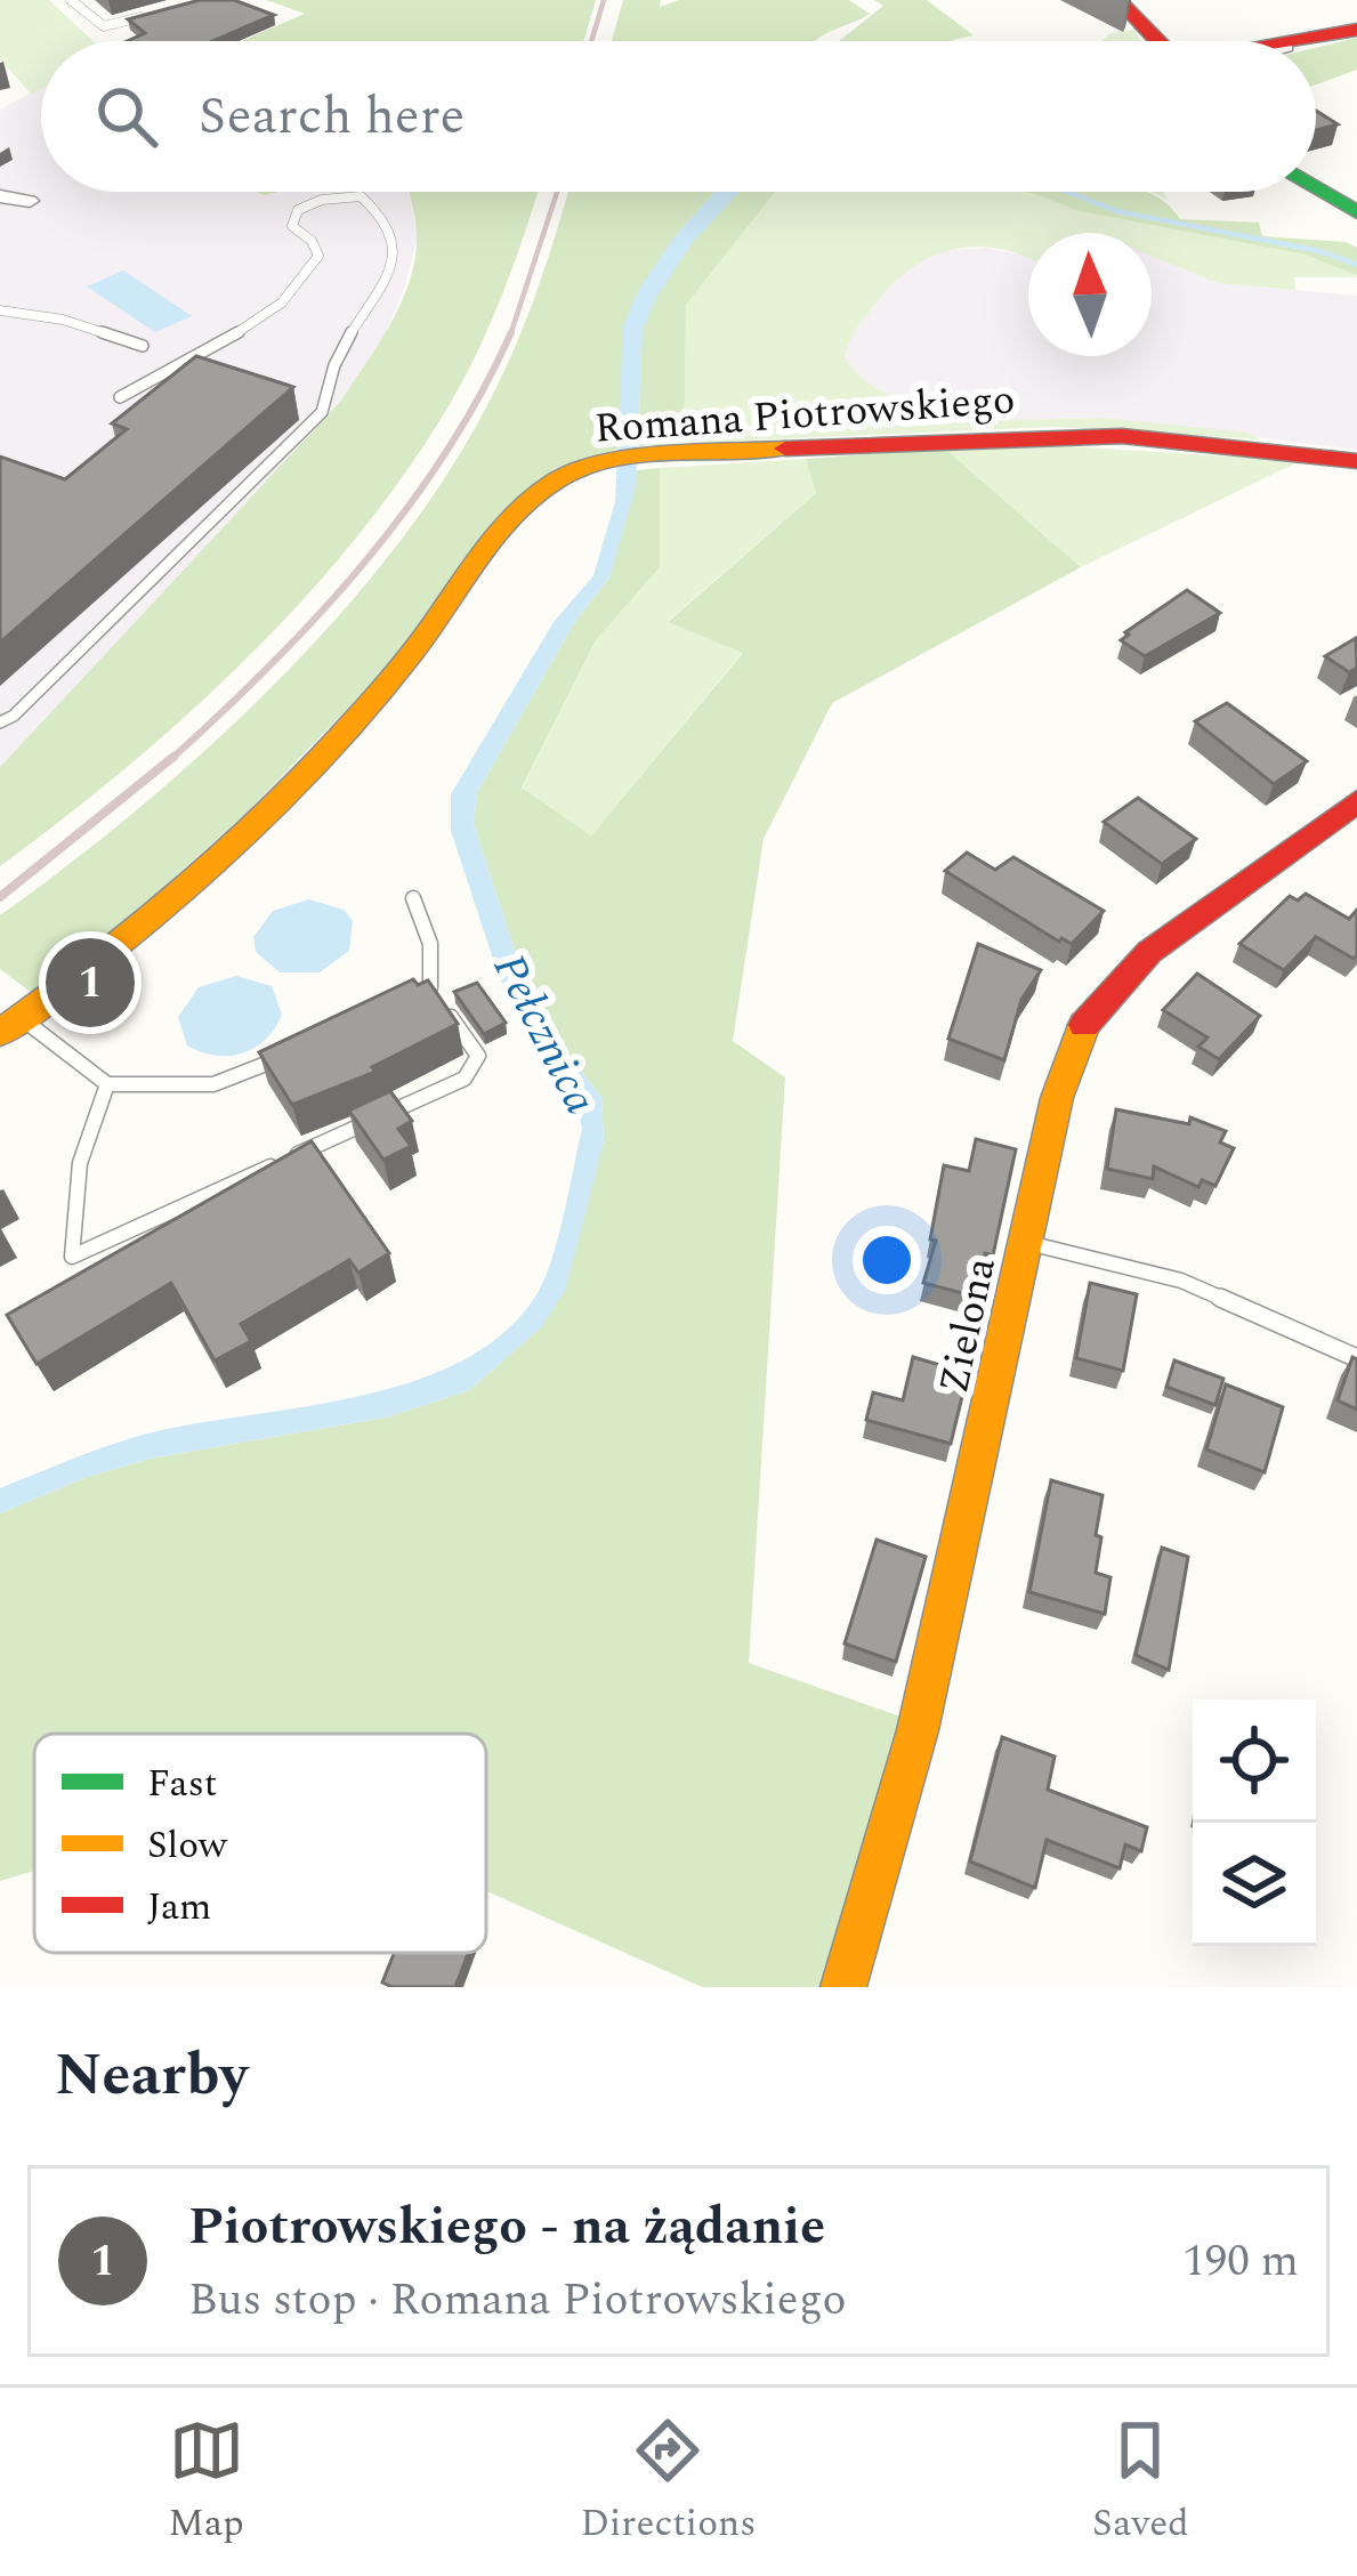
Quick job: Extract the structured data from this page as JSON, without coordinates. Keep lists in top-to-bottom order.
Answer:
{
  "streets": {
    "street": ["Romana Piotrowskiego", "Zielona"]
  },
  "water": ["Pełcznica"],
  "legend": ["Fast", "Slow", "Jam"],
  "north": "top",
  "page": {
    "search": "Search here",
    "pins": "1",
    "heading": "Nearby",
    "list": [
      {
        "mark": "1",
        "name": "Piotrowskiego - na żądanie",
        "note": "Bus stop · Romana Piotrowskiego",
        "value": "190 m"
      }
    ],
    "nav": ["Map", "Directions", "Saved"]
  }
}
